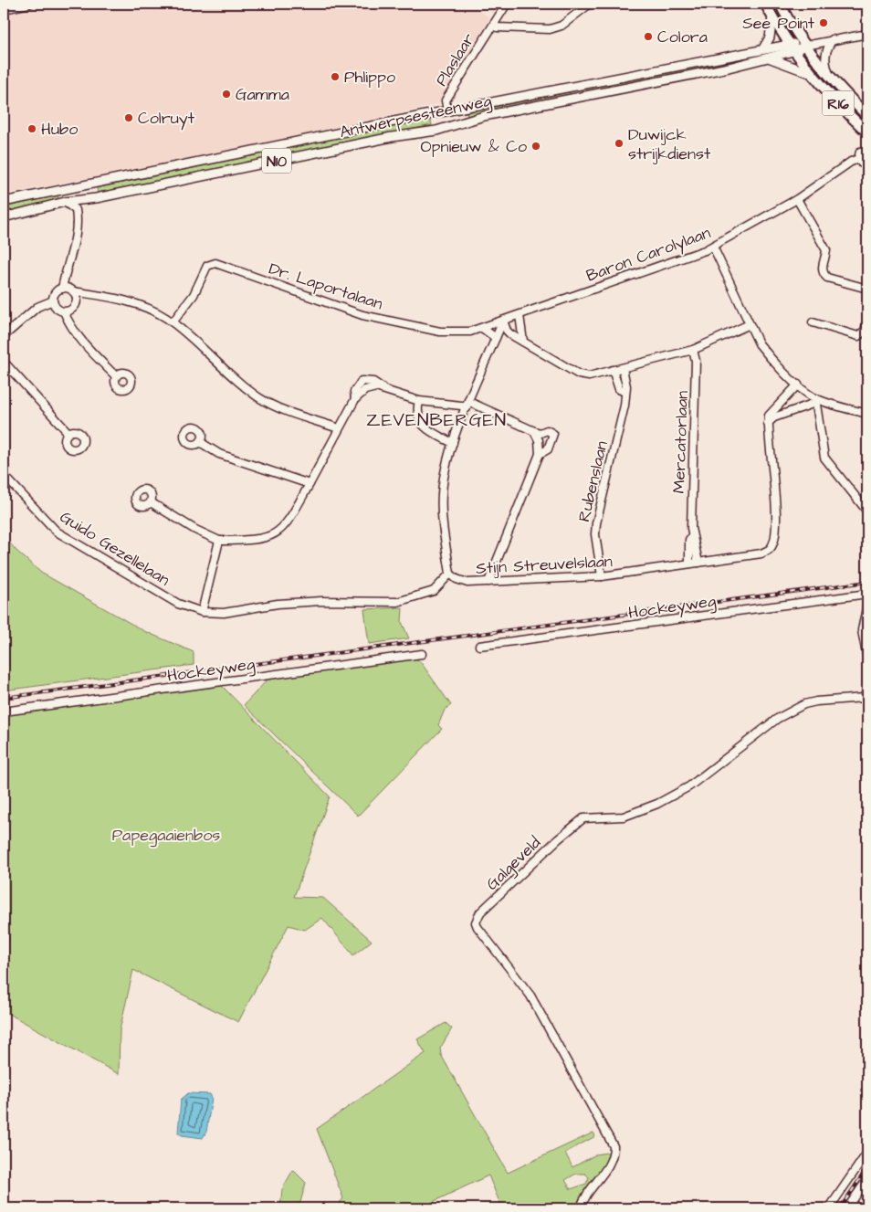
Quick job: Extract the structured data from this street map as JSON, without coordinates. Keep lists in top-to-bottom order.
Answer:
{
  "streets": {
    "highway": ["R16"],
    "main road": ["Antwerpsesteenweg", "N10"],
    "street": [
      "Plaslaar",
      "Baron Carolylaan",
      "Dr. Laportalaan",
      "Mercatorlaan",
      "Rubenslaan",
      "Guido Gezellelaan",
      "Stijn Streuvelslaan",
      "Hockeyweg",
      "Galgeveld"
    ]
  },
  "crossings": [
    ["Plaslaar", "Antwerpsesteenweg"],
    ["R16", "Antwerpsesteenweg"],
    ["Baron Carolylaan", "Dr. Laportalaan"],
    ["Mercatorlaan", "Stijn Streuvelslaan"],
    ["Rubenslaan", "Stijn Streuvelslaan"]
  ],
  "districts": ["ZEVENBERGEN"],
  "parks": ["Papegaaienbos"],
  "places": [
    "See Point",
    "Colora",
    "Phlippo",
    "Gamma",
    "Colruyt",
    "Hubo",
    "Duwijck strijkdienst",
    "Opnieuw & Co"
  ]
}
